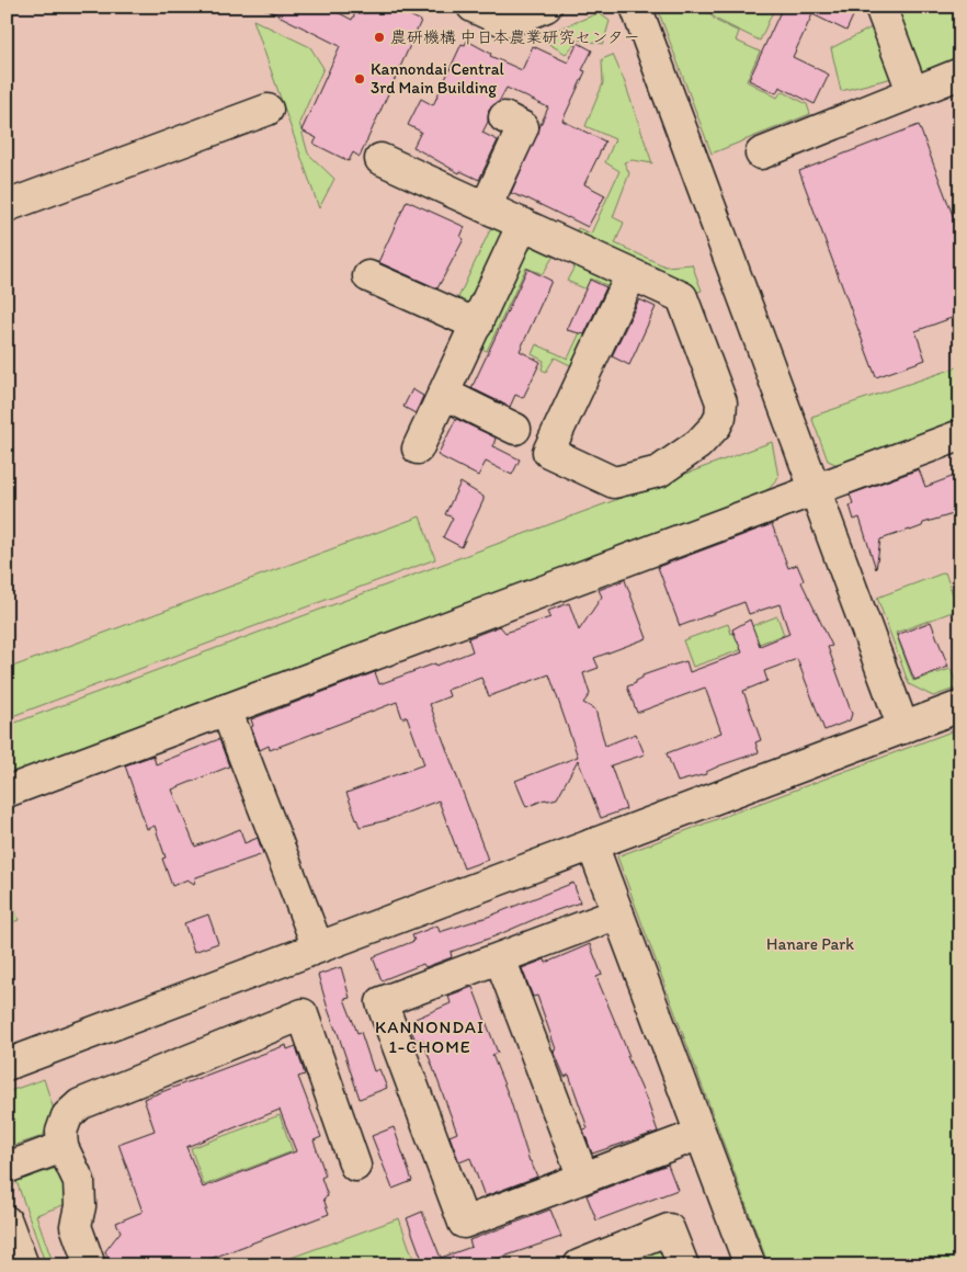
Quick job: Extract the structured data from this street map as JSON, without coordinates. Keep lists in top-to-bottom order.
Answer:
{
  "districts": ["KANNONDAI 1-CHOME"],
  "parks": ["Hanare Park"],
  "places": ["農研機構 中日本農業研究センター", "Kannondai Central 3rd Main Building"]
}
